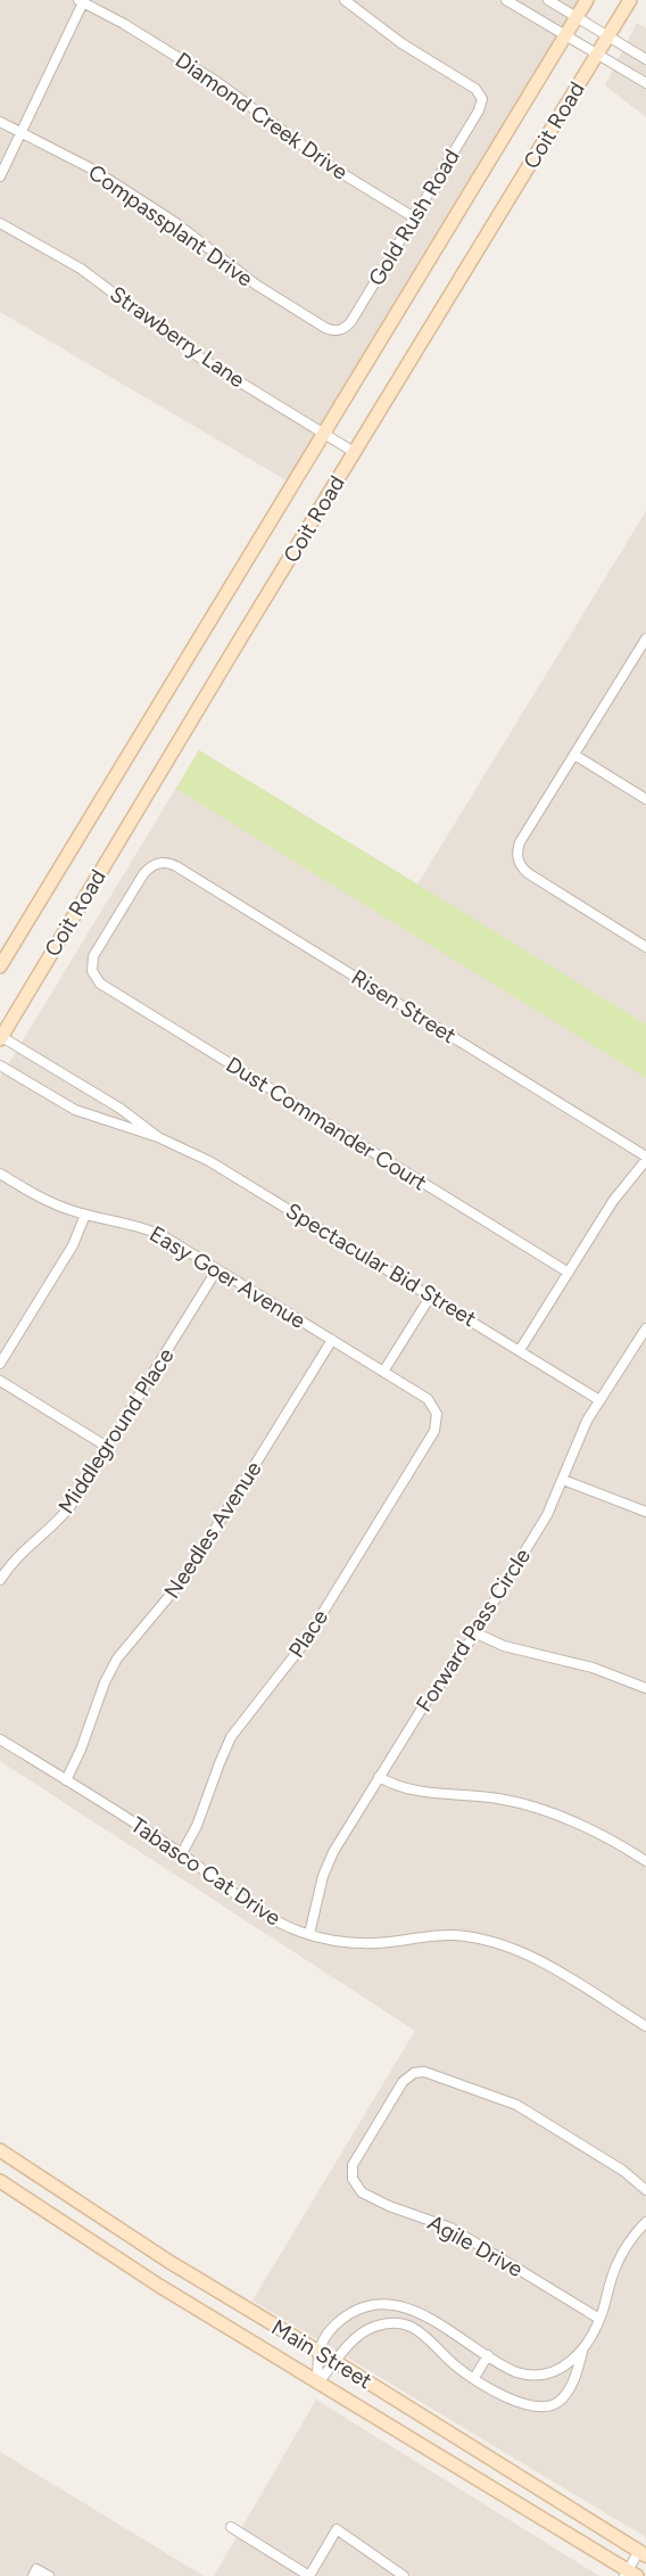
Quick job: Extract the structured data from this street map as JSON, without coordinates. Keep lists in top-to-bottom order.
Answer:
{
  "streets": {
    "main road": ["Coit Road", "Main Street"],
    "street": [
      "Diamond Creek Drive",
      "Gold Rush Road",
      "Compassplant Drive",
      "Strawberry Lane",
      "Risen Street",
      "Dust Commander Court",
      "Spectacular Bid Street",
      "Easy Goer Avenue",
      "Middleground Place",
      "Needles Avenue",
      "Forward Pass Circle",
      "Place",
      "Tabasco Cat Drive",
      "Agile Drive"
    ]
  },
  "crossings": [
    ["Diamond Creek Drive", "Gold Rush Road"],
    ["Coit Road", "Strawberry Lane"],
    ["Coit Road", "Spectacular Bid Street"],
    ["Gold Rush Road", "Compassplant Drive"],
    ["Risen Street", "Dust Commander Court"],
    ["Spectacular Bid Street", "Forward Pass Circle"],
    ["Easy Goer Avenue", "Middleground Place"],
    ["Easy Goer Avenue", "Needles Avenue"],
    ["Easy Goer Avenue", "Place"],
    ["Needles Avenue", "Tabasco Cat Drive"],
    ["Forward Pass Circle", "Tabasco Cat Drive"],
    ["Place", "Tabasco Cat Drive"]
  ]
}
